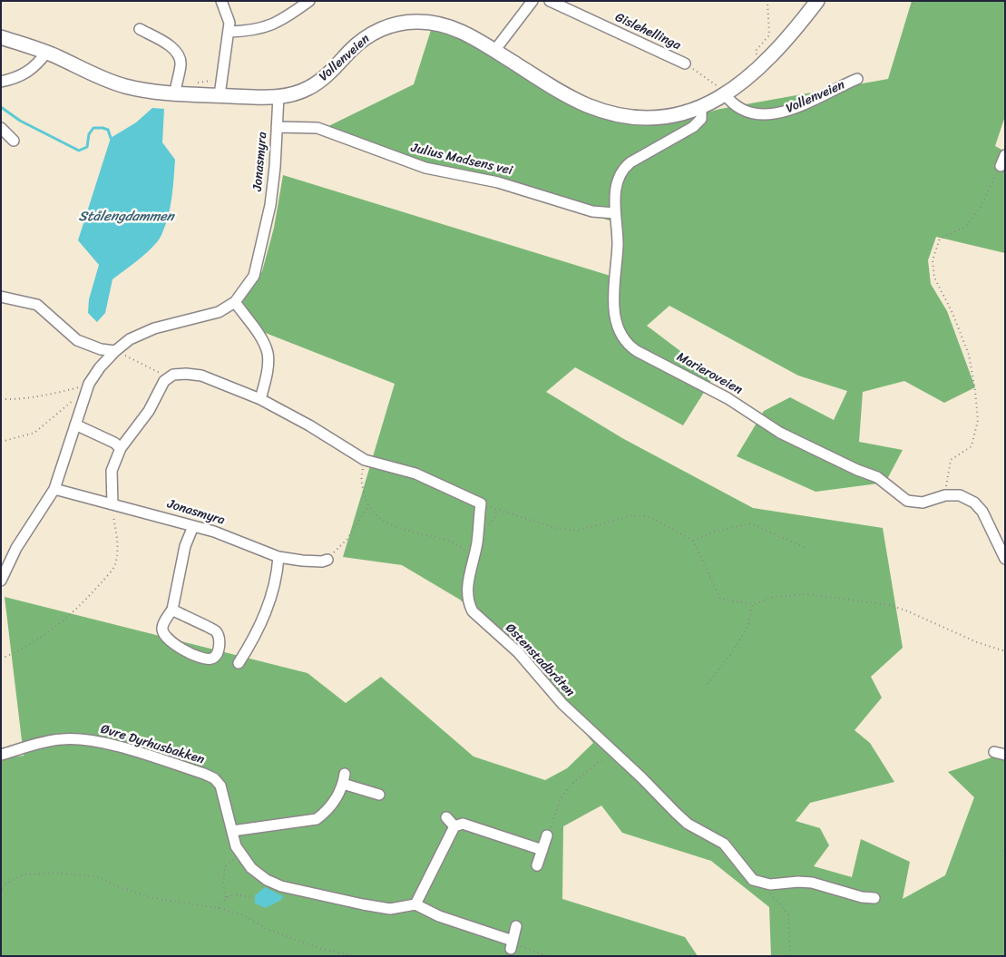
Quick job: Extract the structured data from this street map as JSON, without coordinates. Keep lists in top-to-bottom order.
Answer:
{
  "streets": {
    "main road": ["Vollenveien"],
    "street": [
      "Gislehellinga",
      "Julius Madsens vei",
      "Jonasmyra",
      "Marieroveien",
      "Østenstadbråten",
      "Øvre Dyrhusbakken"
    ]
  },
  "crossings": [
    ["Vollenveien", "Jonasmyra"],
    ["Vollenveien", "Marieroveien"],
    ["Julius Madsens vei", "Jonasmyra"],
    ["Julius Madsens vei", "Marieroveien"]
  ],
  "water": ["Stålengdammen"]
}
